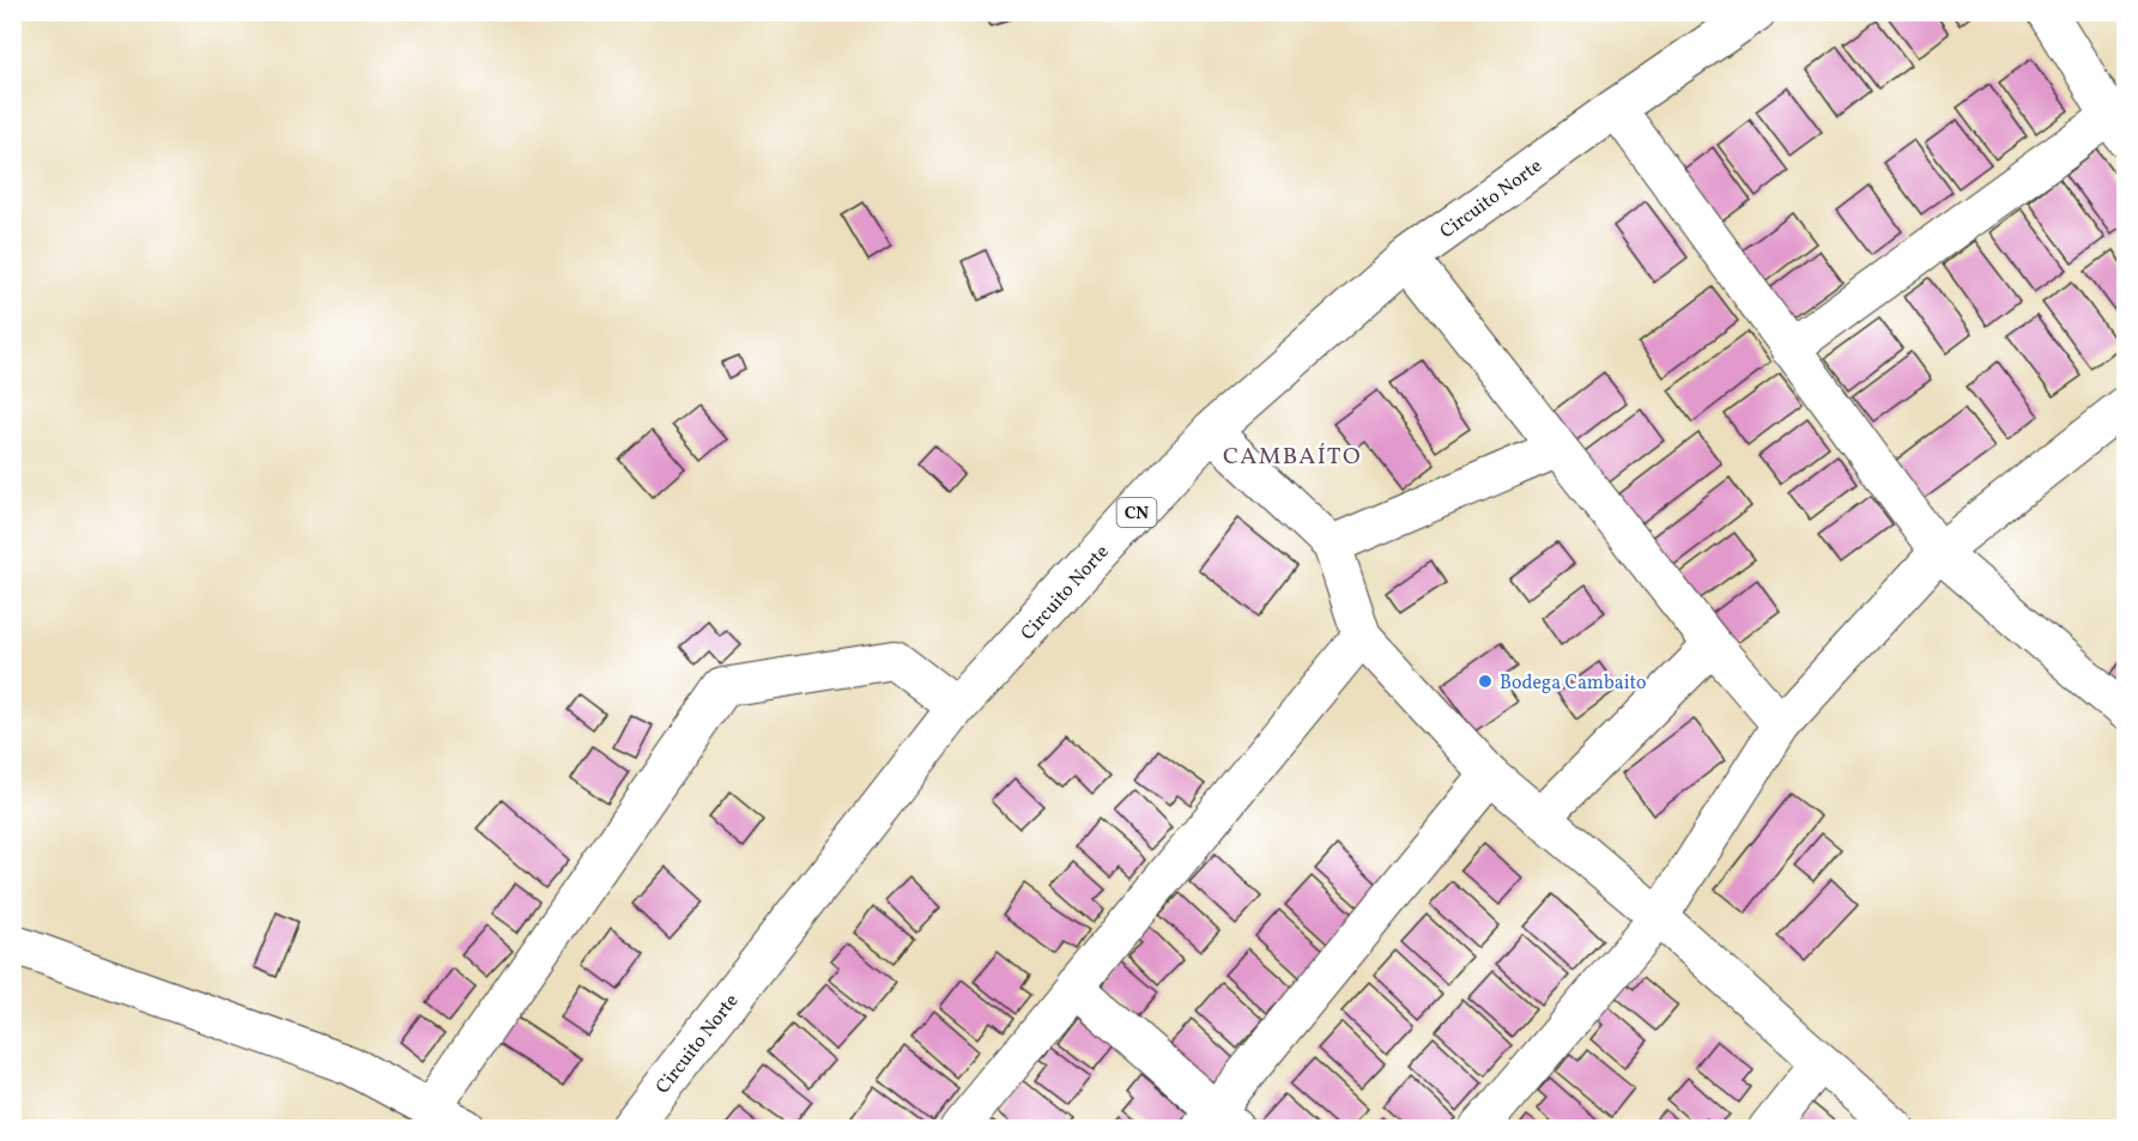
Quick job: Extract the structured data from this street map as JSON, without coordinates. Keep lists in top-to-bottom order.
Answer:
{
  "streets": {
    "main road": ["Circuito Norte", "CN"]
  },
  "districts": ["CAMBAÍTO"],
  "places": ["Bodega Cambaito"]
}
